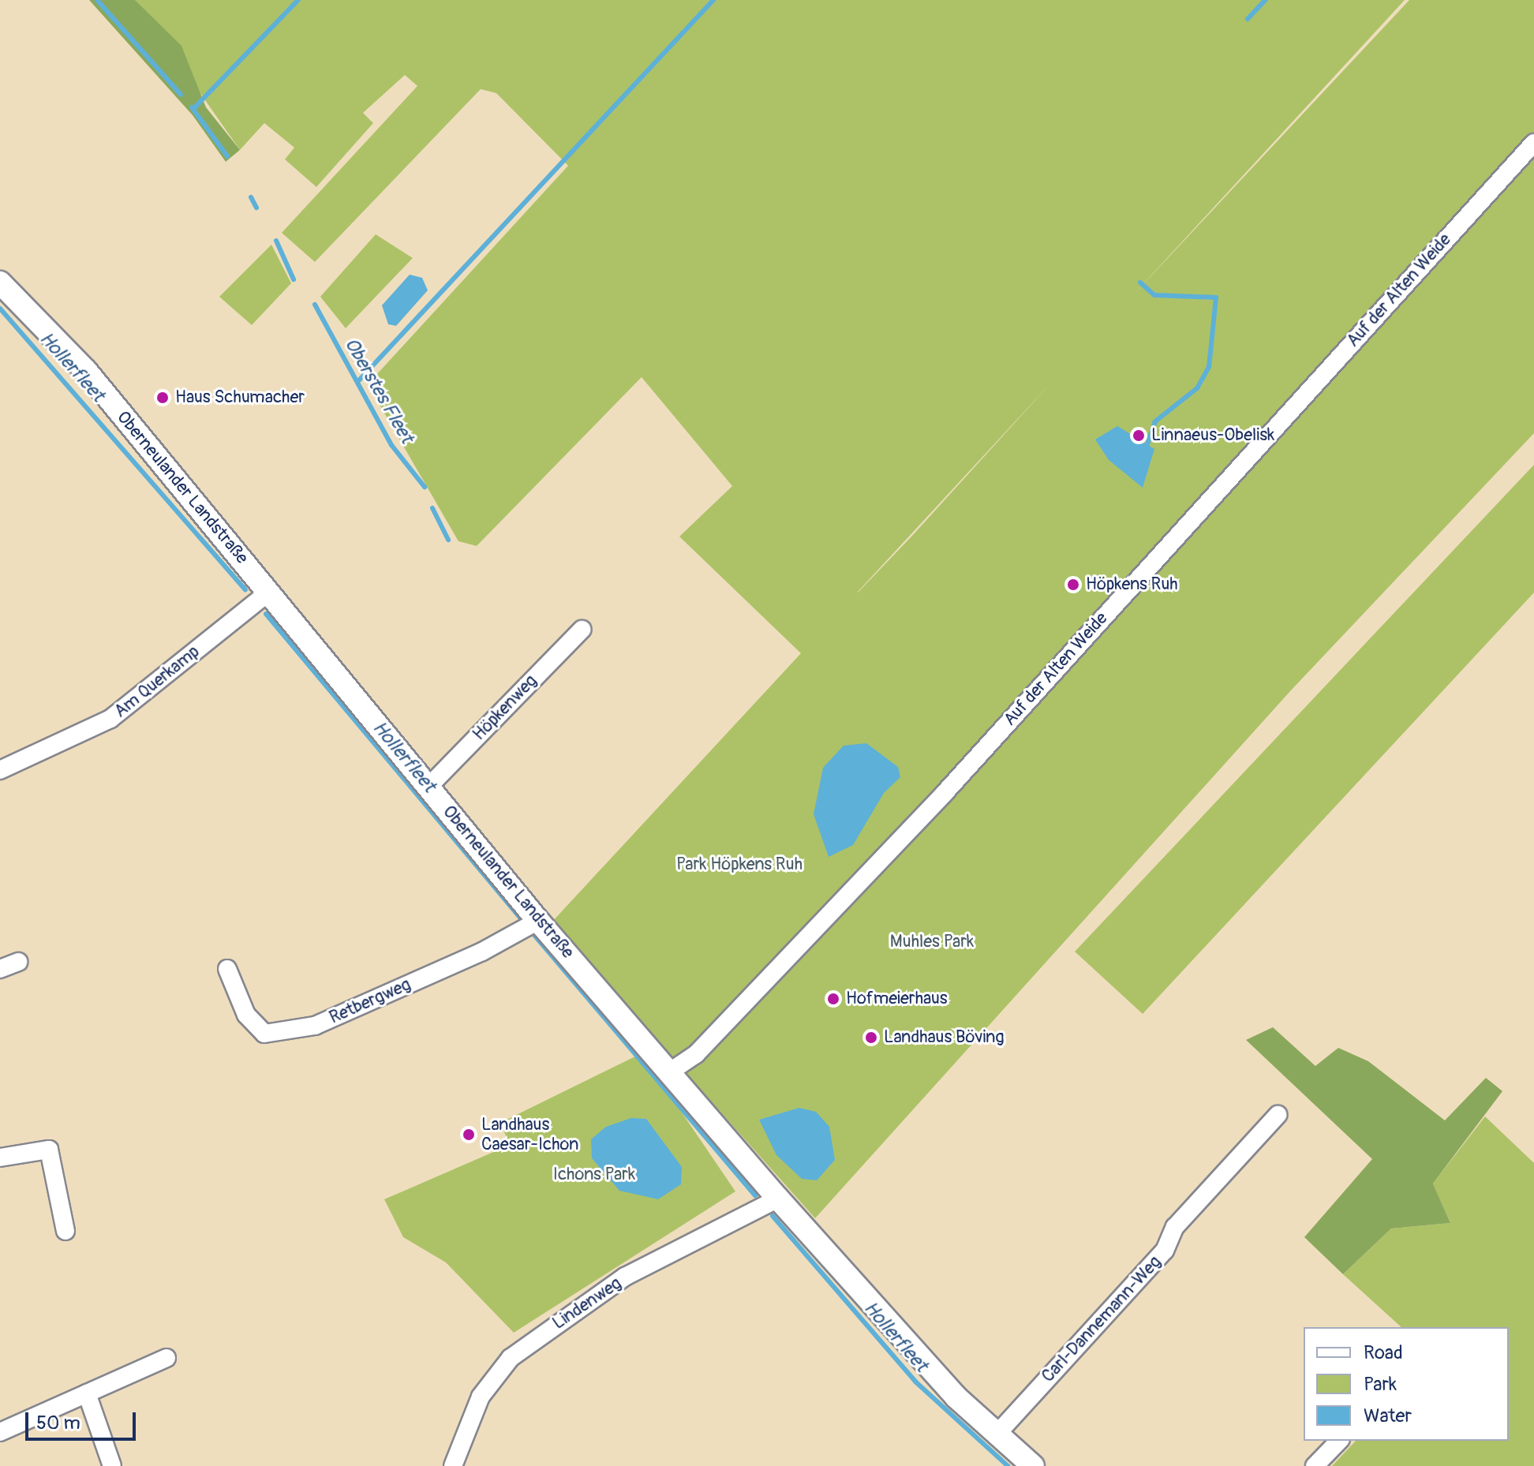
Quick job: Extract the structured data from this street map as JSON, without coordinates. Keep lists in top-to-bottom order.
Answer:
{
  "streets": {
    "street": [
      "Auf der Alten Weide",
      "Oberneulander Landstraße",
      "Am Querkamp",
      "Höpkenweg",
      "Retbergweg",
      "Lindenweg",
      "Carl-Dannemann-Weg"
    ]
  },
  "crossings": [
    ["Auf der Alten Weide", "Oberneulander Landstraße"],
    ["Oberneulander Landstraße", "Am Querkamp"],
    ["Oberneulander Landstraße", "Höpkenweg"],
    ["Oberneulander Landstraße", "Retbergweg"],
    ["Oberneulander Landstraße", "Lindenweg"],
    ["Oberneulander Landstraße", "Carl-Dannemann-Weg"]
  ],
  "water": ["Hollerfleet", "Oberstes Fleet"],
  "parks": ["Park Höpkens Ruh", "Muhles Park", "Ichons Park"],
  "places": [
    "Haus Schumacher",
    "Linnaeus-Obelisk",
    "Höpkens Ruh",
    "Hofmeierhaus",
    "Landhaus Böving",
    "Landhaus Caesar-Ichon"
  ],
  "legend": ["Road", "Park", "Water"],
  "scale_bar": "50 m"
}
